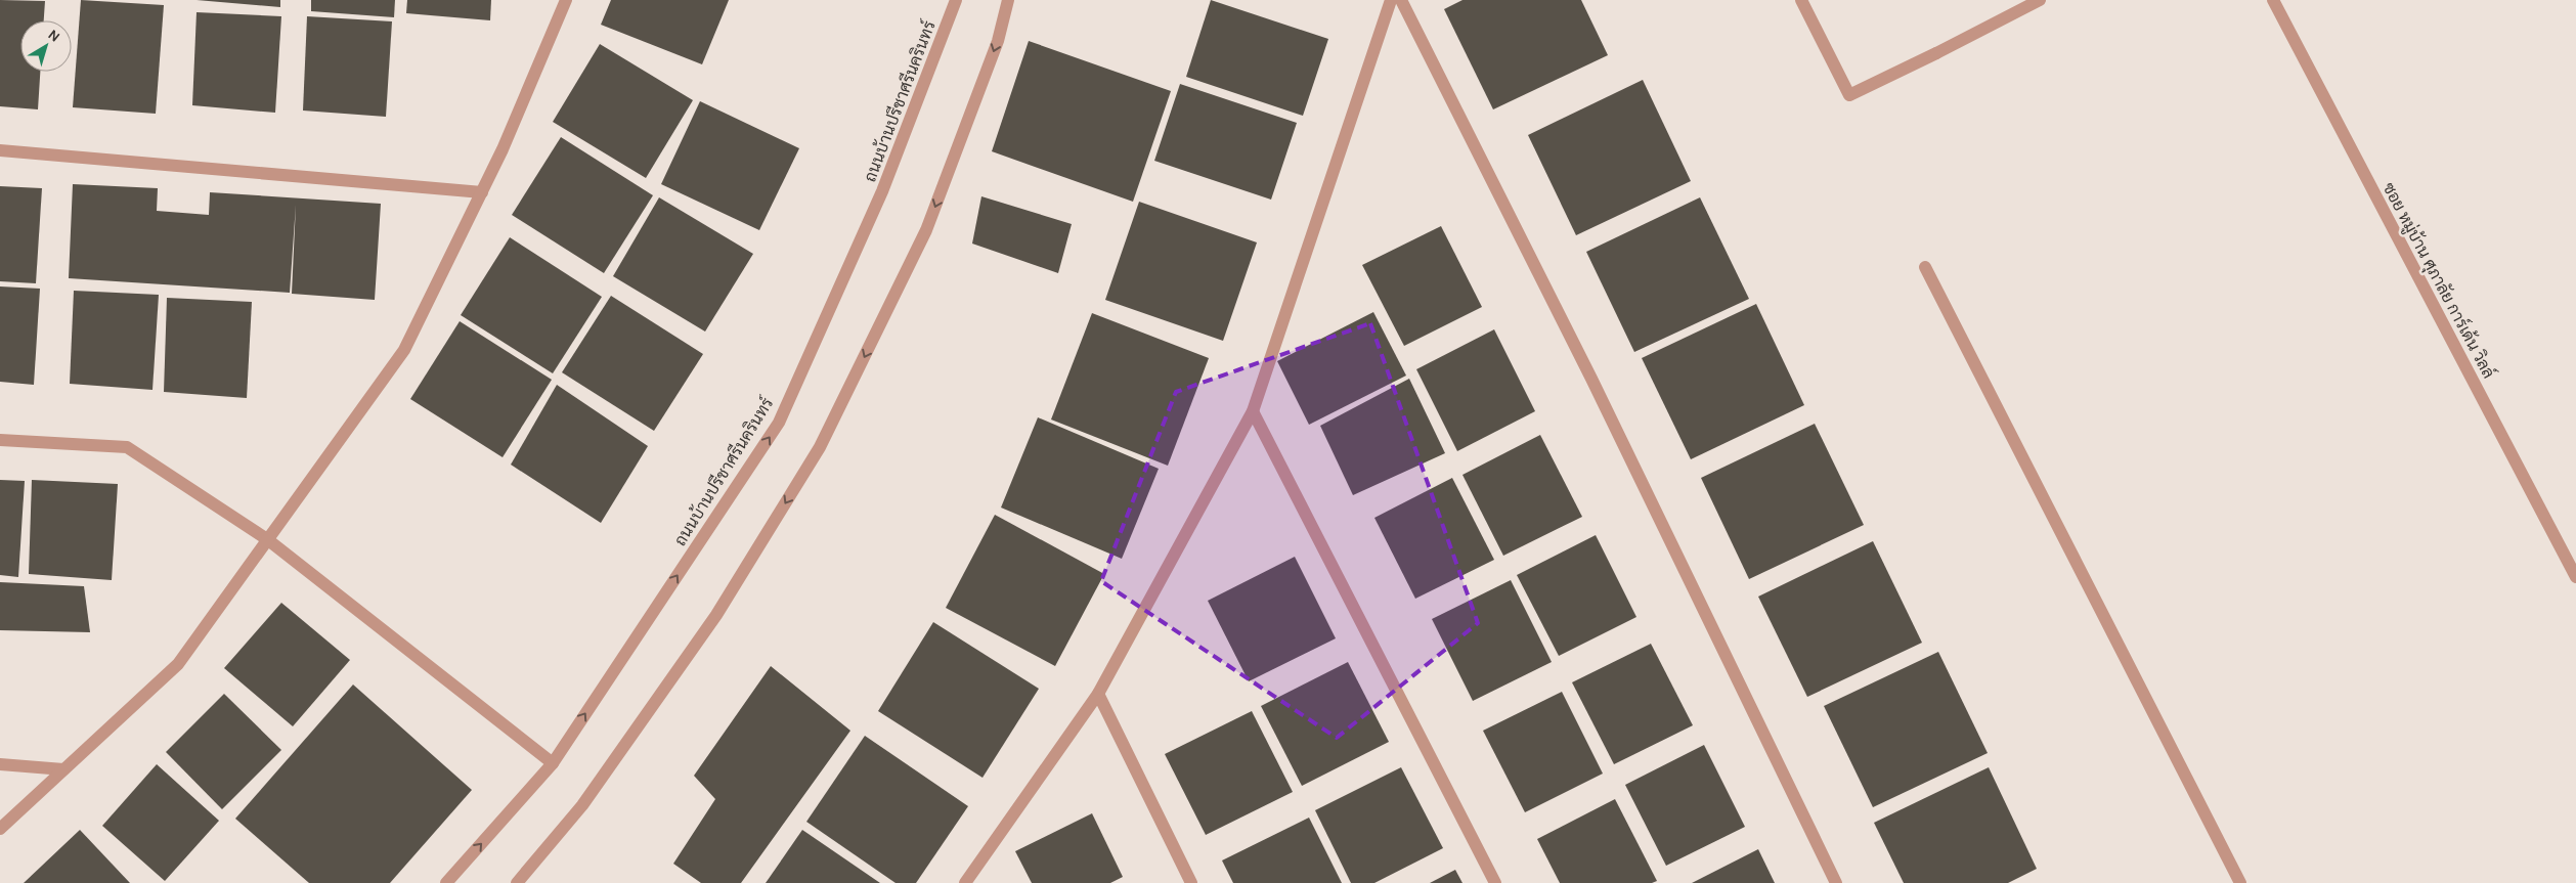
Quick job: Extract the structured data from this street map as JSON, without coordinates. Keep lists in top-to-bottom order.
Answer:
{
  "streets": {
    "street": ["ถนนบ้านปรีชาศรีนครินทร์", "ซอย หมู่บ้าน ศุภาลัย การ์เด้น วิลล์"]
  },
  "north": "top right"
}
